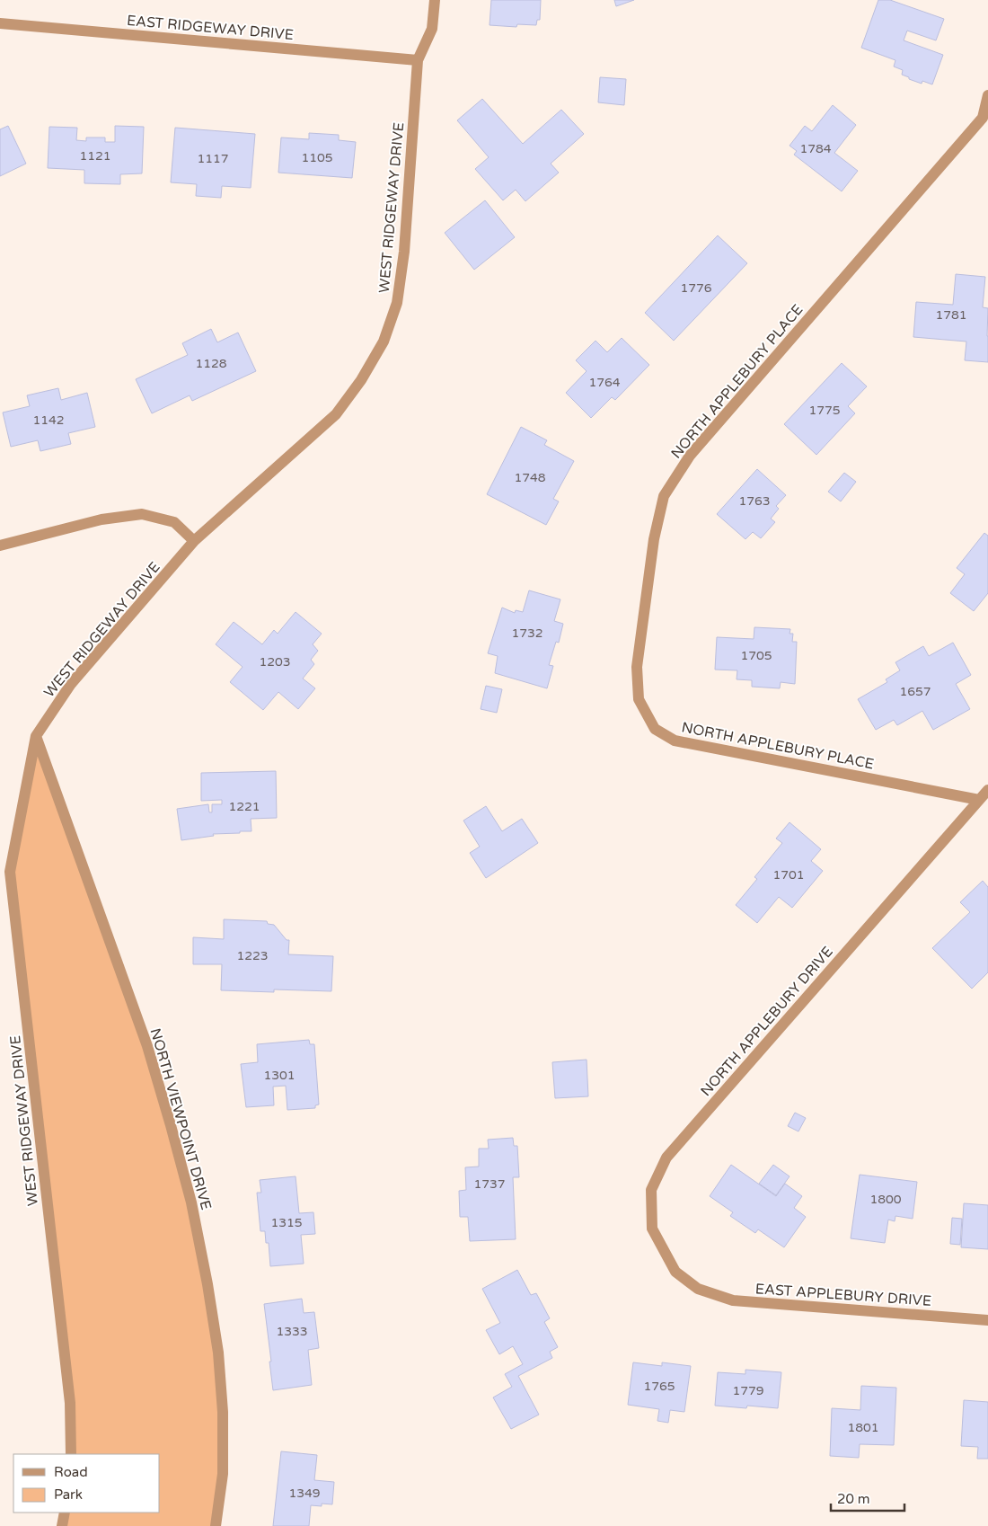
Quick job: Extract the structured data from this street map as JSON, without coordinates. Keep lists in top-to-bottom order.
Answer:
{
  "streets": {
    "street": [
      "EAST RIDGEWAY DRIVE",
      "WEST RIDGEWAY DRIVE",
      "NORTH APPLEBURY PLACE",
      "NORTH APPLEBURY DRIVE",
      "NORTH VIEWPOINT DRIVE",
      "EAST APPLEBURY DRIVE"
    ]
  },
  "crossings": [
    ["EAST RIDGEWAY DRIVE", "WEST RIDGEWAY DRIVE"],
    ["WEST RIDGEWAY DRIVE", "NORTH VIEWPOINT DRIVE"],
    ["NORTH APPLEBURY PLACE", "NORTH APPLEBURY DRIVE"],
    ["NORTH APPLEBURY DRIVE", "EAST APPLEBURY DRIVE"]
  ],
  "house_numbers": [
    "1784",
    "1121",
    "1105",
    "1117",
    "1776",
    "1781",
    "1128",
    "1764",
    "1775",
    "1142",
    "1748",
    "1763",
    "1732",
    "1705",
    "1203",
    "1657",
    "1221",
    "1701",
    "1223",
    "1301",
    "1737",
    "1800",
    "1315",
    "1333",
    "1765",
    "1779",
    "1801",
    "1349"
  ],
  "legend": ["Road", "Park"],
  "scale_bar": "20 m"
}
